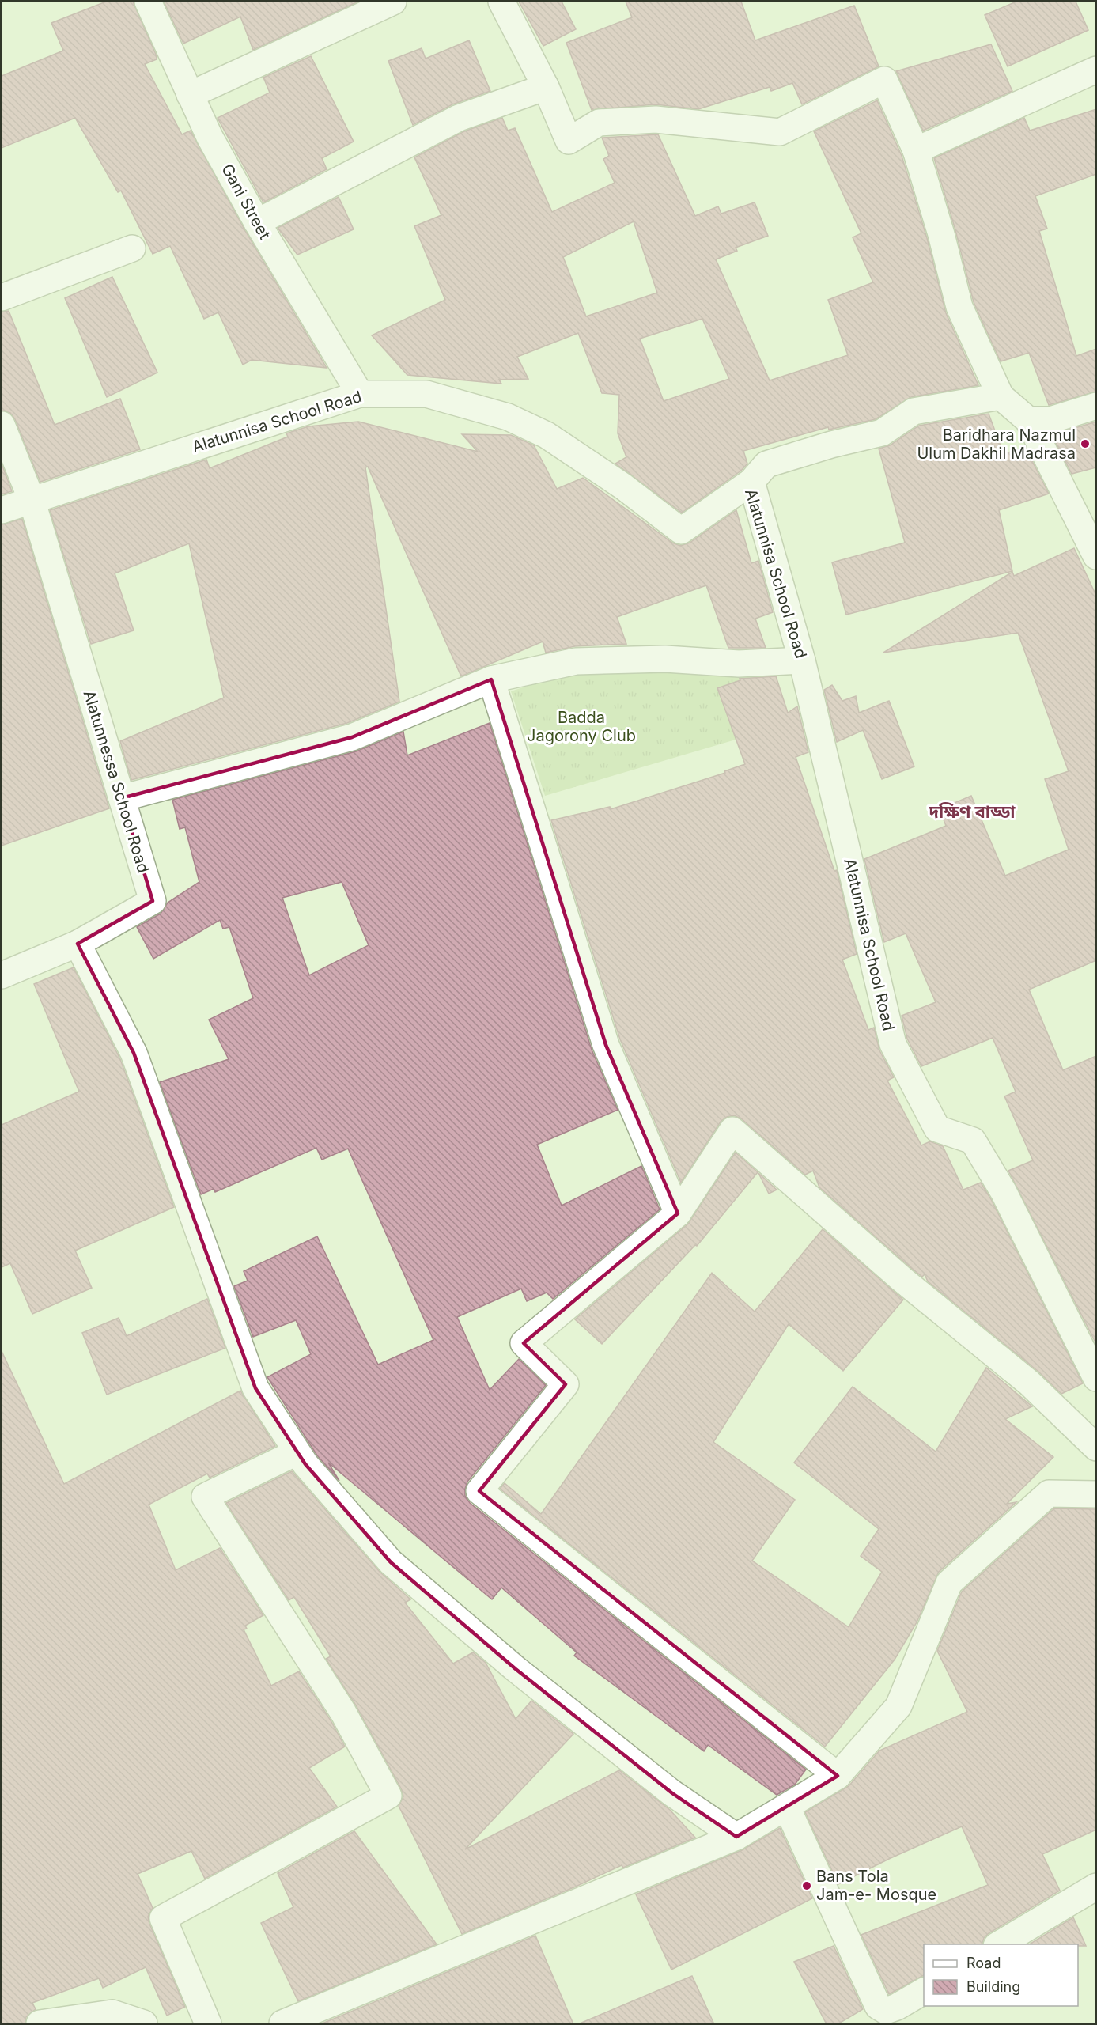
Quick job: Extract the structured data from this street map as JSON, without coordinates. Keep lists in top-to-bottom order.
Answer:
{
  "streets": {
    "street": ["Gani Street", "Alatunnisa School Road", "Alatunnessa School Road"]
  },
  "crossings": [
    ["Gani Street", "Alatunnisa School Road"],
    ["Alatunnisa School Road", "Alatunnessa School Road"]
  ],
  "districts": ["দক্ষিণ বাড্ডা"],
  "parks": ["Badda Jagorony Club"],
  "places": ["Baridhara Nazmul Ulum Dakhil Madrasa", "Bans Tola Jam-e- Mosque"],
  "legend": ["Road", "Building"]
}
